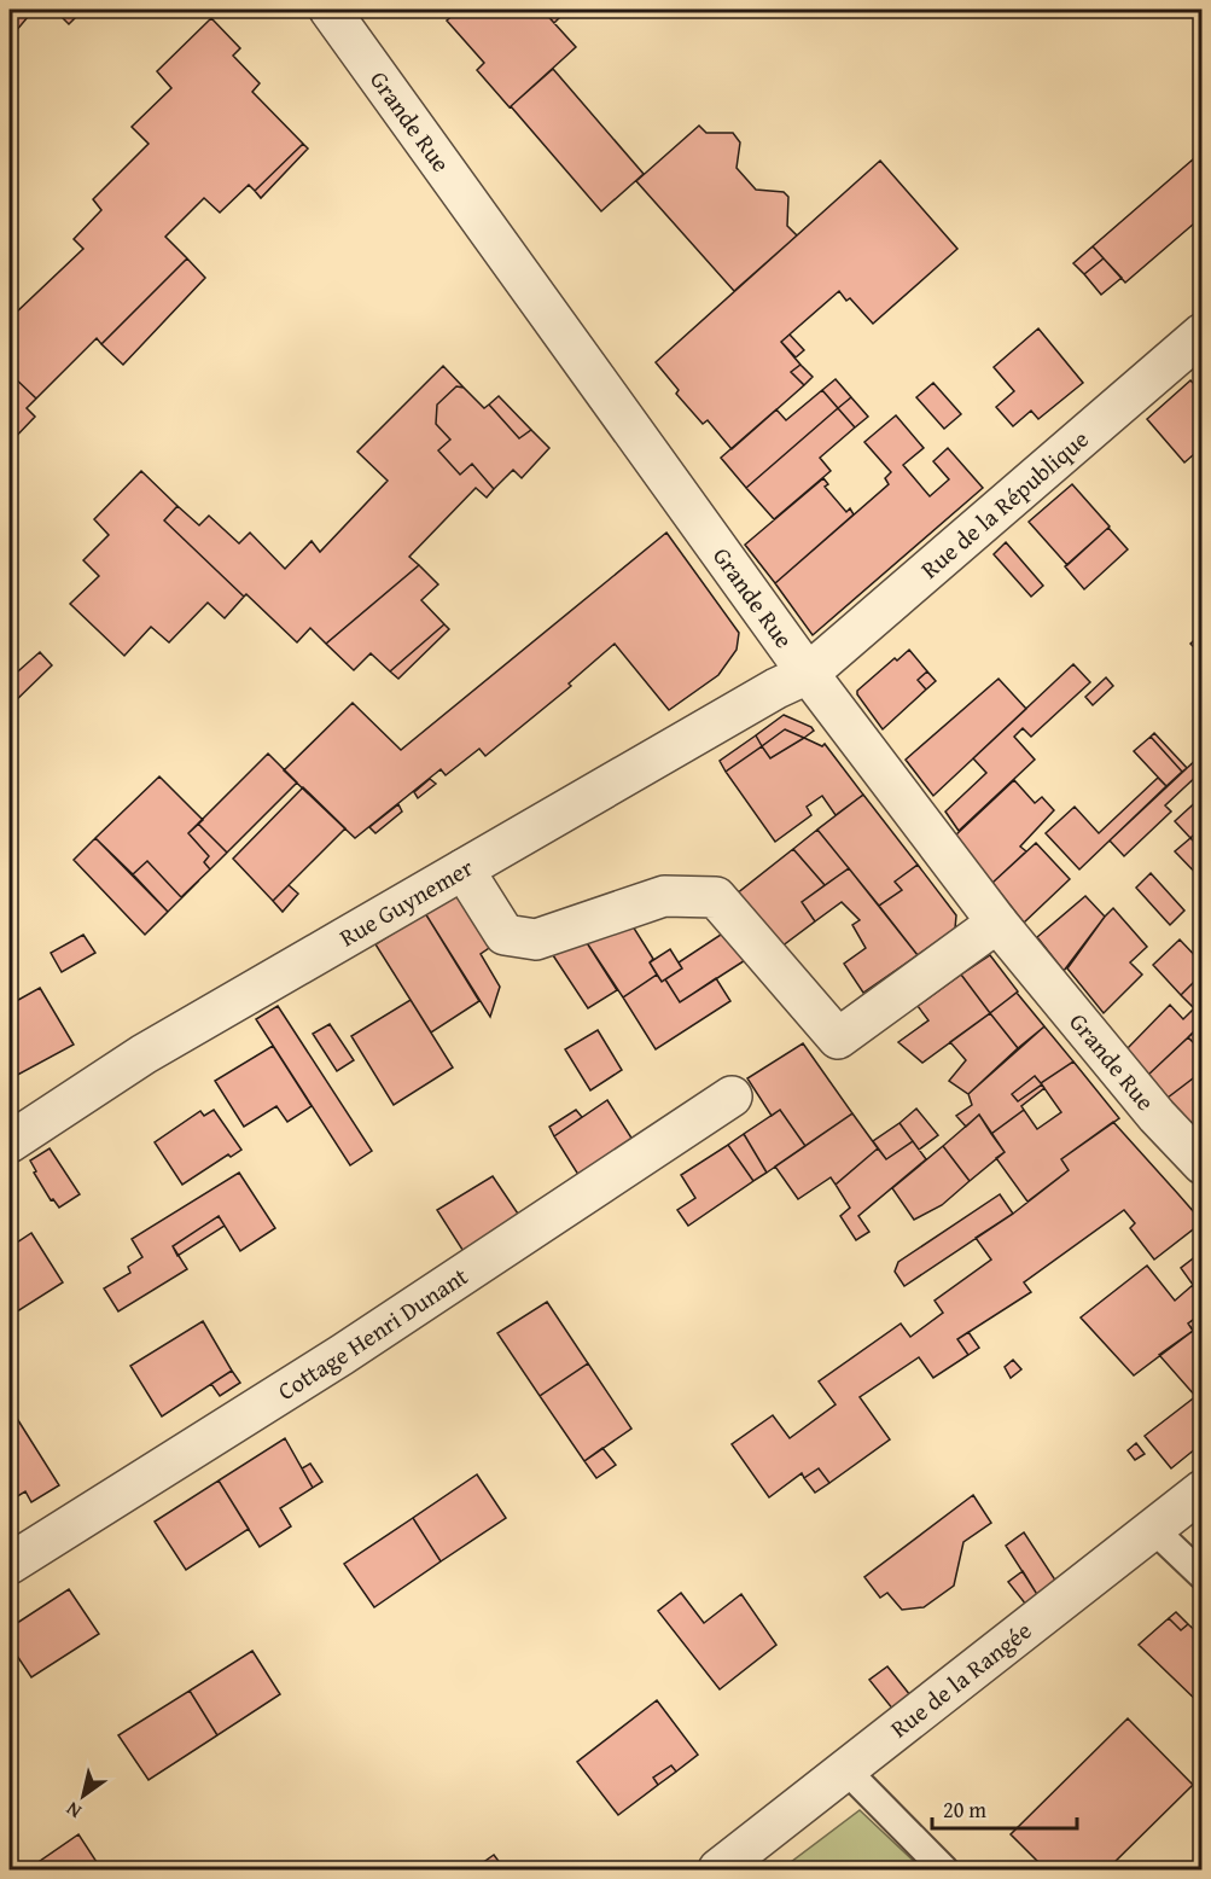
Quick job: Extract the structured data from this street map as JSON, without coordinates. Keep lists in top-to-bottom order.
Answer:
{
  "streets": {
    "street": [
      "Grande Rue",
      "Rue de la République",
      "Rue Guynemer",
      "Cottage Henri Dunant",
      "Rue de la Rangée"
    ]
  },
  "crossings": [
    ["Grande Rue", "Rue de la République"],
    ["Grande Rue", "Rue Guynemer"],
    ["Rue de la République", "Rue Guynemer"]
  ],
  "scale_bar": "20 m",
  "north": "bottom left"
}
